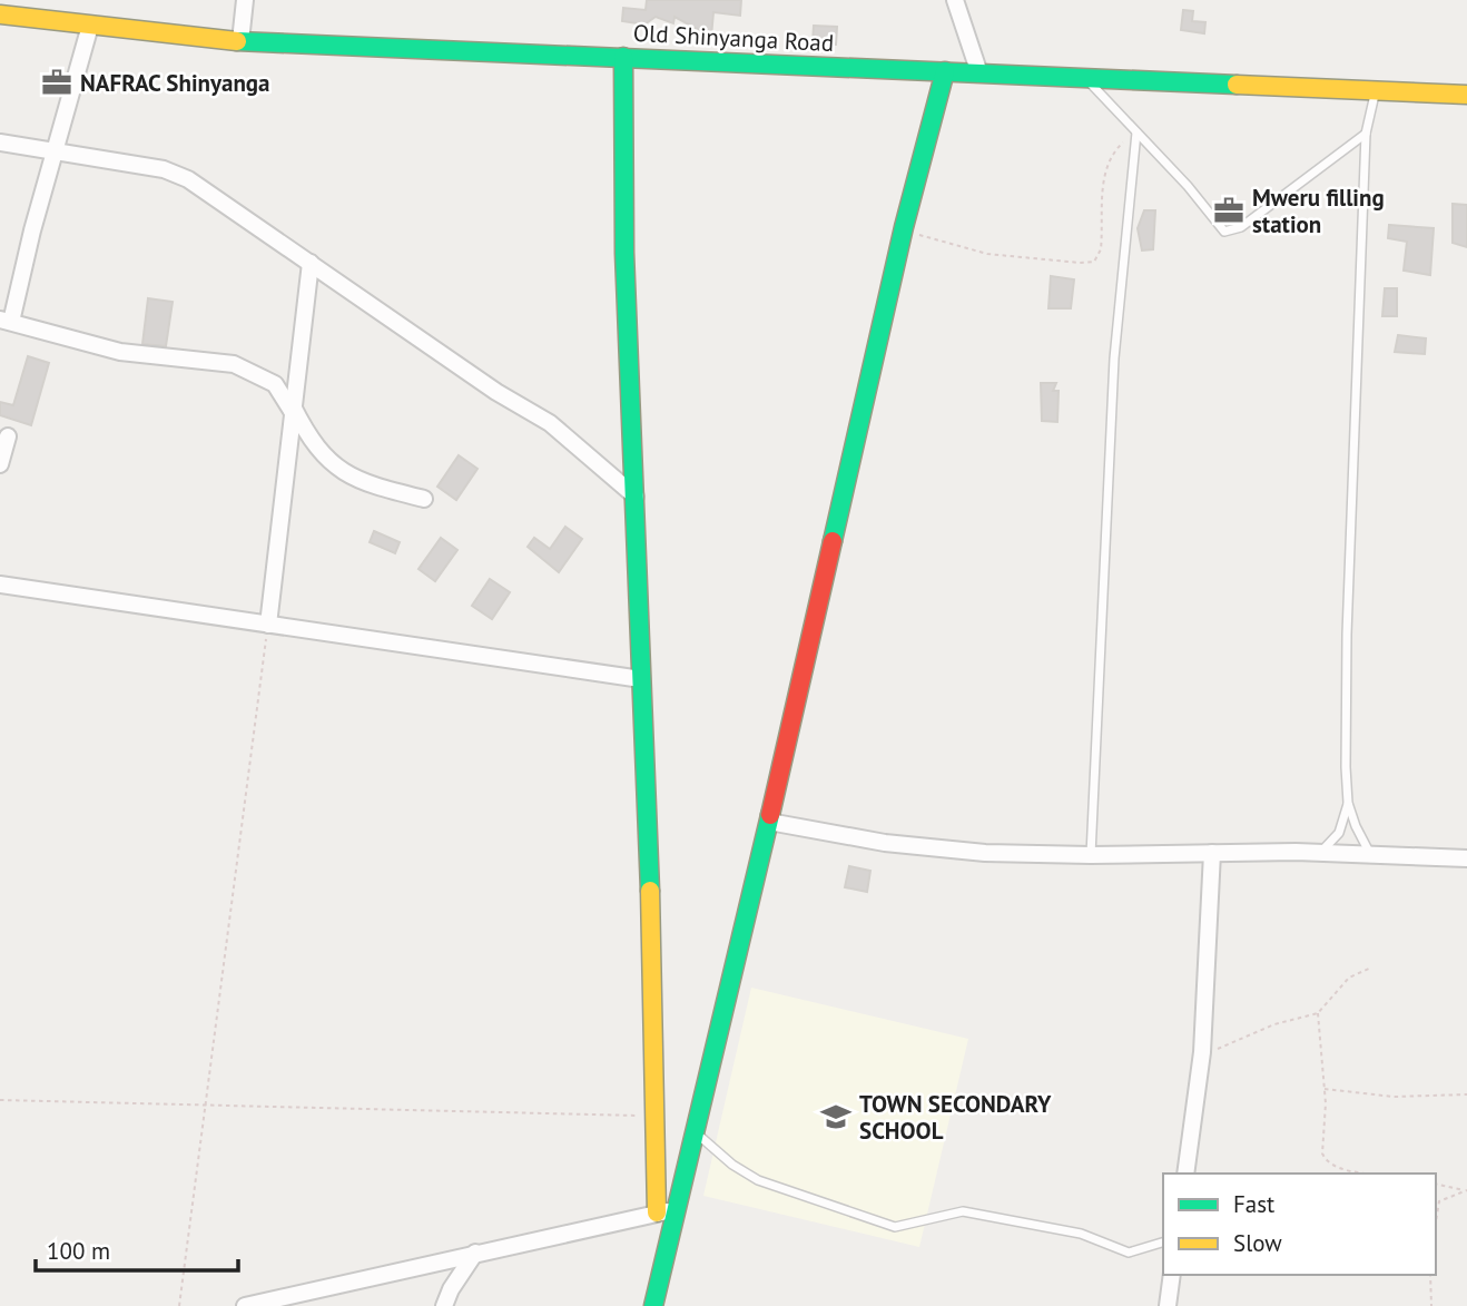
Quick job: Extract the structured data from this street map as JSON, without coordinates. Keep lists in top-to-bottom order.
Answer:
{
  "streets": {
    "street": ["Old Shinyanga Road"]
  },
  "places": {
    "office": ["NAFRAC Shinyanga", "Mweru filling station"],
    "school or university": ["TOWN SECONDARY SCHOOL"]
  },
  "legend": ["Fast", "Slow"],
  "scale_bar": "100 m"
}
